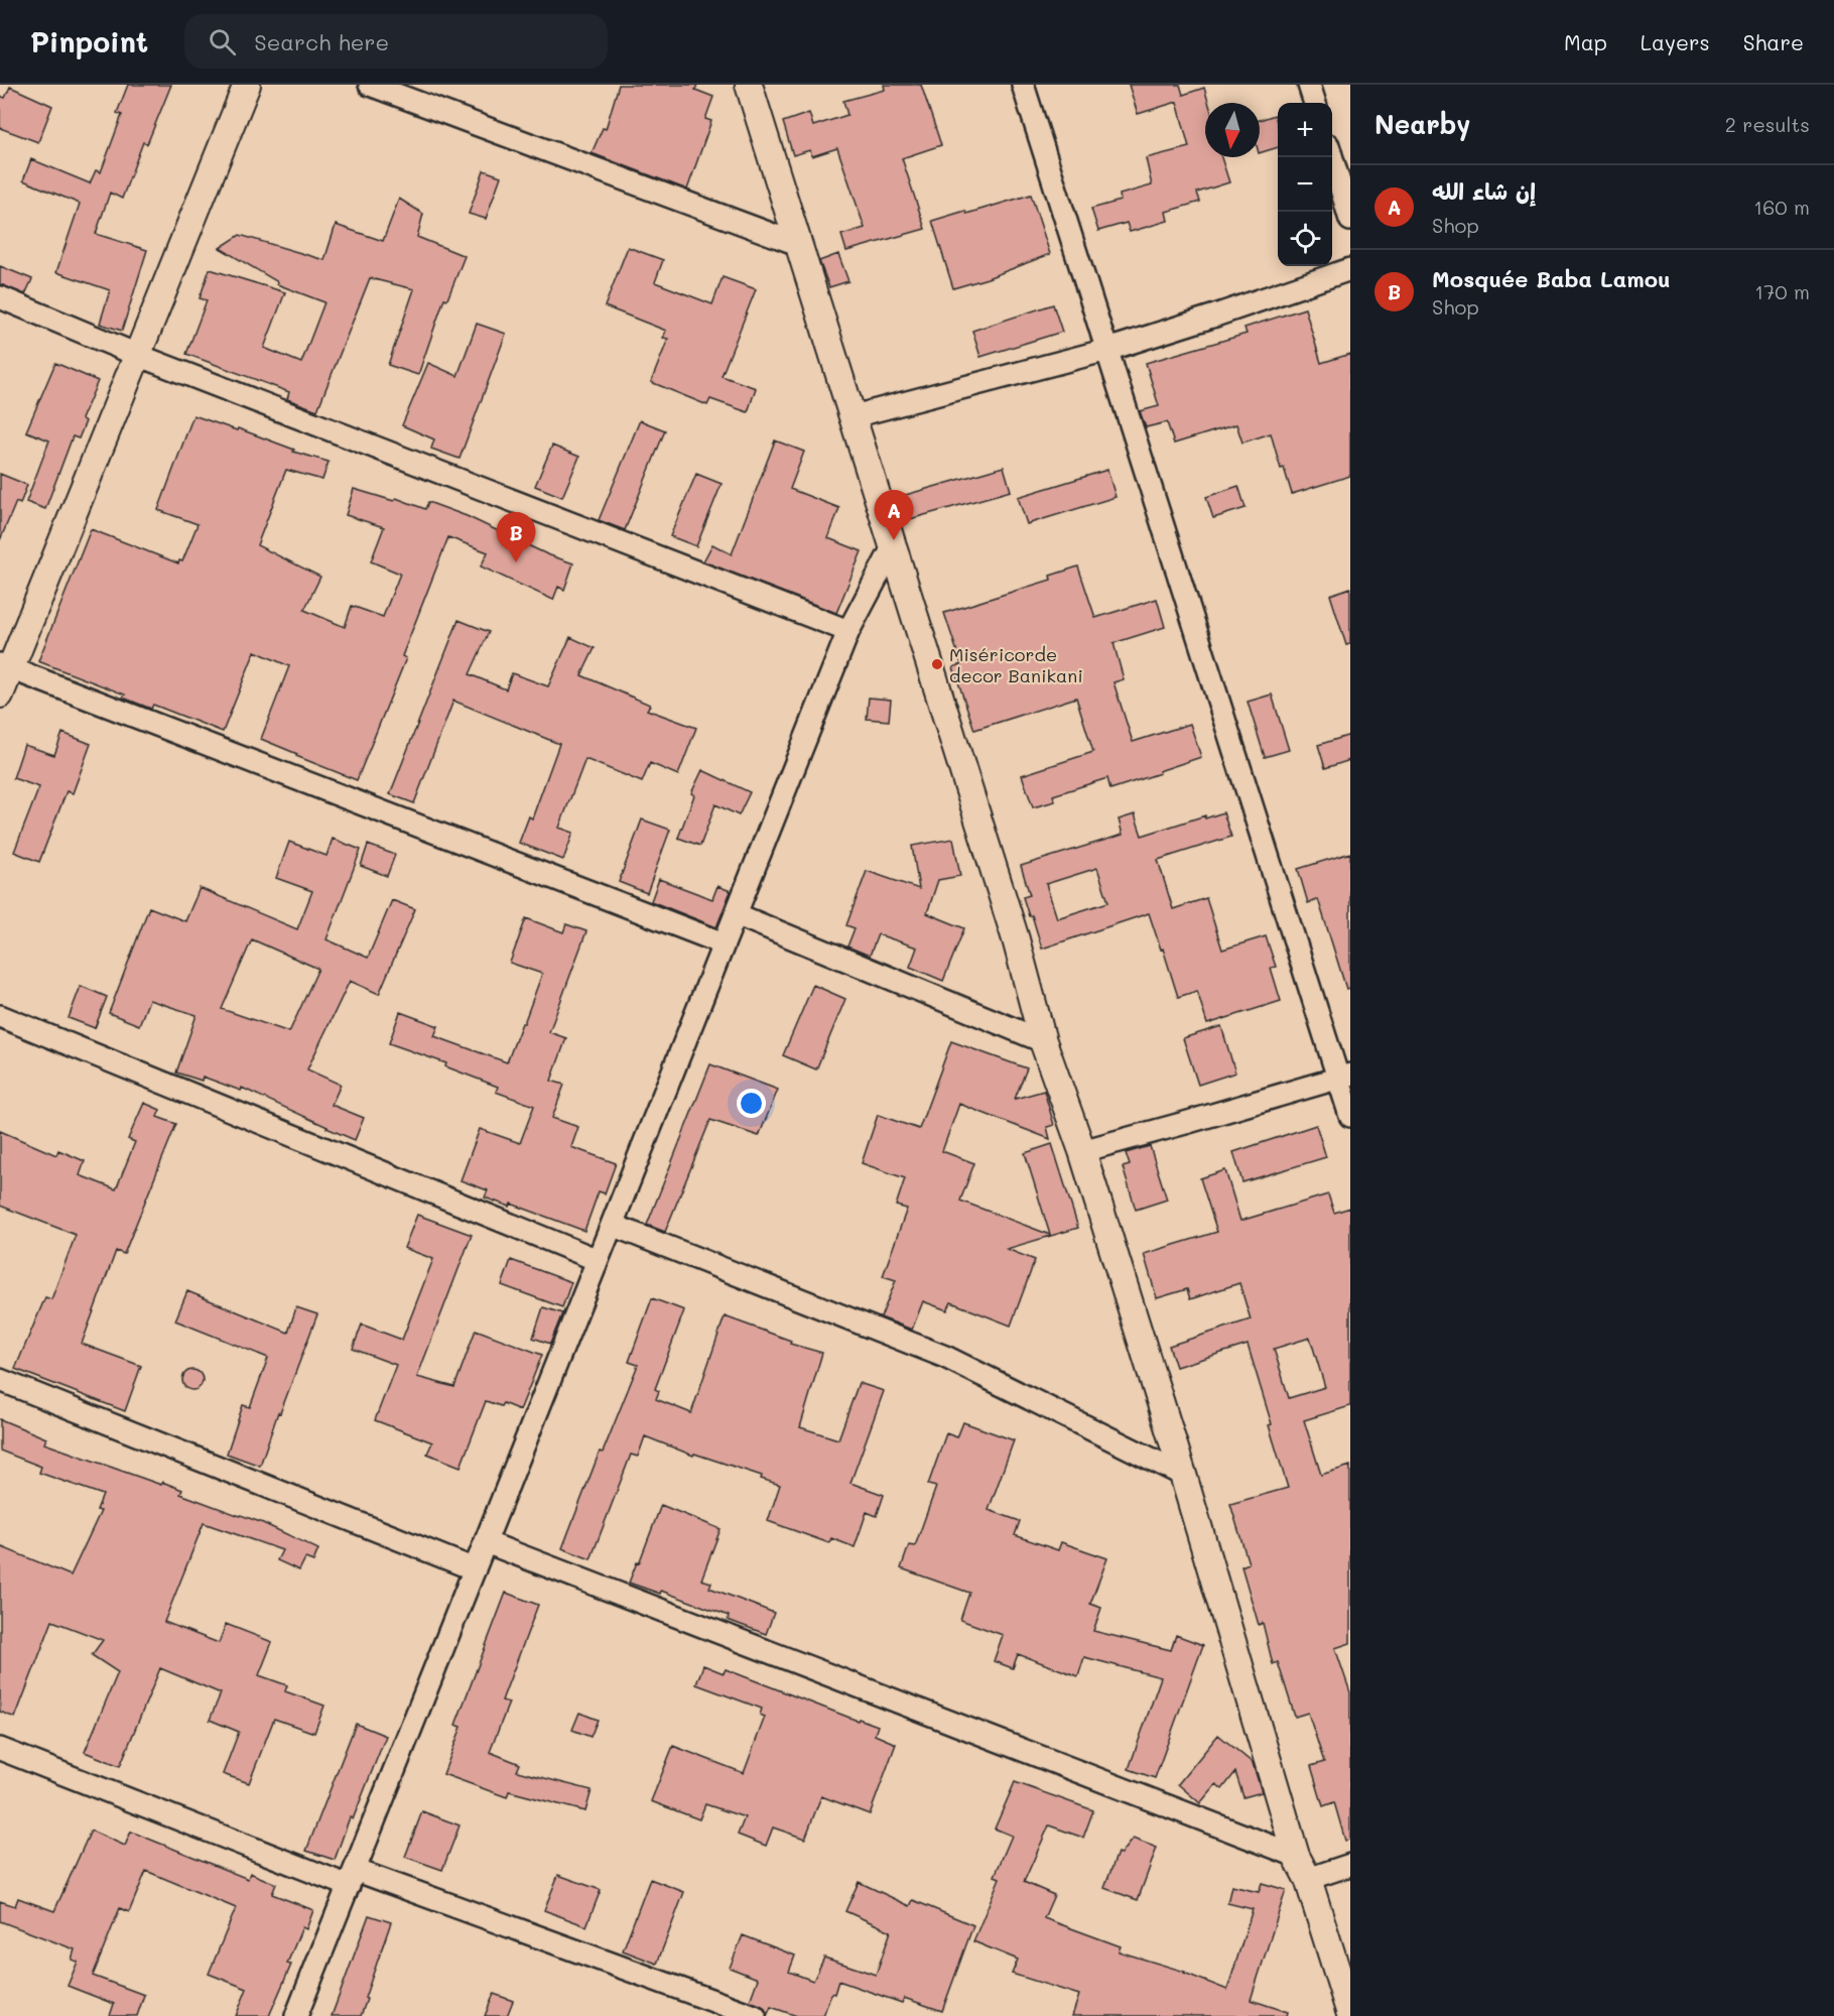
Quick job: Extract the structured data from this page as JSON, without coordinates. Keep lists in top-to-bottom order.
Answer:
{
  "places": ["Miséricorde decor Banikani"],
  "north": "bottom",
  "page": {
    "header": "Pinpoint",
    "search": "Search here",
    "nav": ["Map", "Layers", "Share"],
    "heading": ["Nearby", "2 results"],
    "map_buttons": ["+", "−"],
    "list": [
      {
        "mark": "A",
        "name": "إن شاء الله",
        "note": "Shop",
        "value": "160 m"
      },
      {
        "mark": "B",
        "name": "Mosquée Baba Lamou",
        "note": "Shop",
        "value": "170 m"
      }
    ],
    "pins": ["A", "B"]
  }
}
